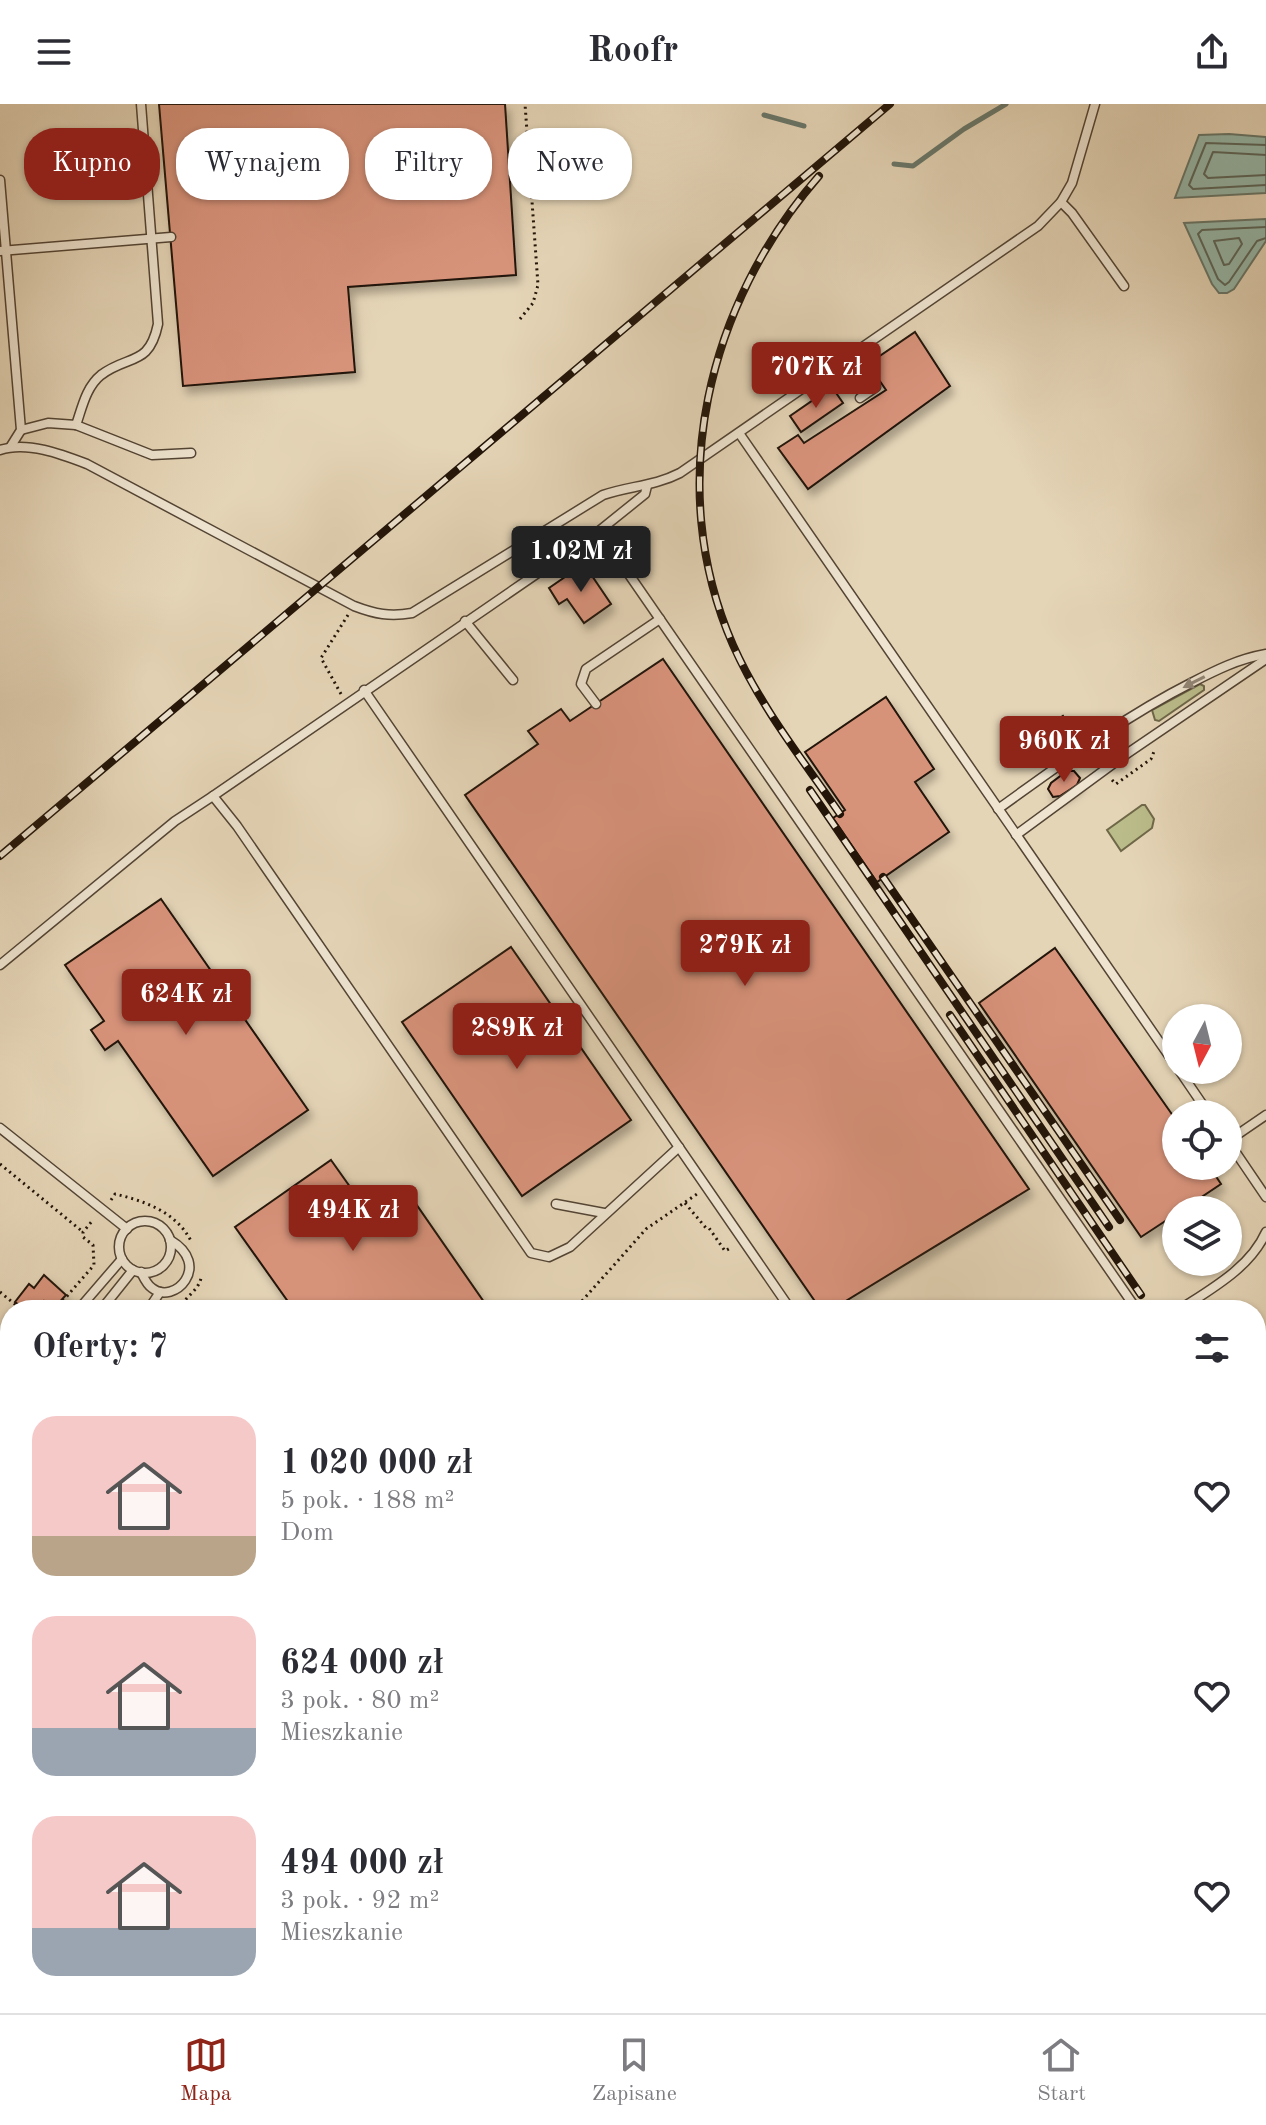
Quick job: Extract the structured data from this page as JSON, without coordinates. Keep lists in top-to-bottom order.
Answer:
{
  "north": "bottom",
  "page": {
    "header": "Roofr",
    "chip": [
      "Kupno",
      "Wynajem",
      "Filtry",
      "Nowe"
    ],
    "price": [
      "707K zł",
      "1.02M zł",
      "960K zł",
      "279K zł",
      "624K zł",
      "289K zł",
      "494K zł"
    ],
    "heading": "Oferty: 7",
    "list": [
      {
        "name": "1 020 000 zł",
        "note": "5 pok. · 188 m² · Dom"
      },
      {
        "name": "624 000 zł",
        "note": "3 pok. · 80 m² · Mieszkanie"
      },
      {
        "name": "494 000 zł",
        "note": "3 pok. · 92 m² · Mieszkanie"
      }
    ],
    "tabs": ["Mapa", "Zapisane", "Start"]
  }
}
